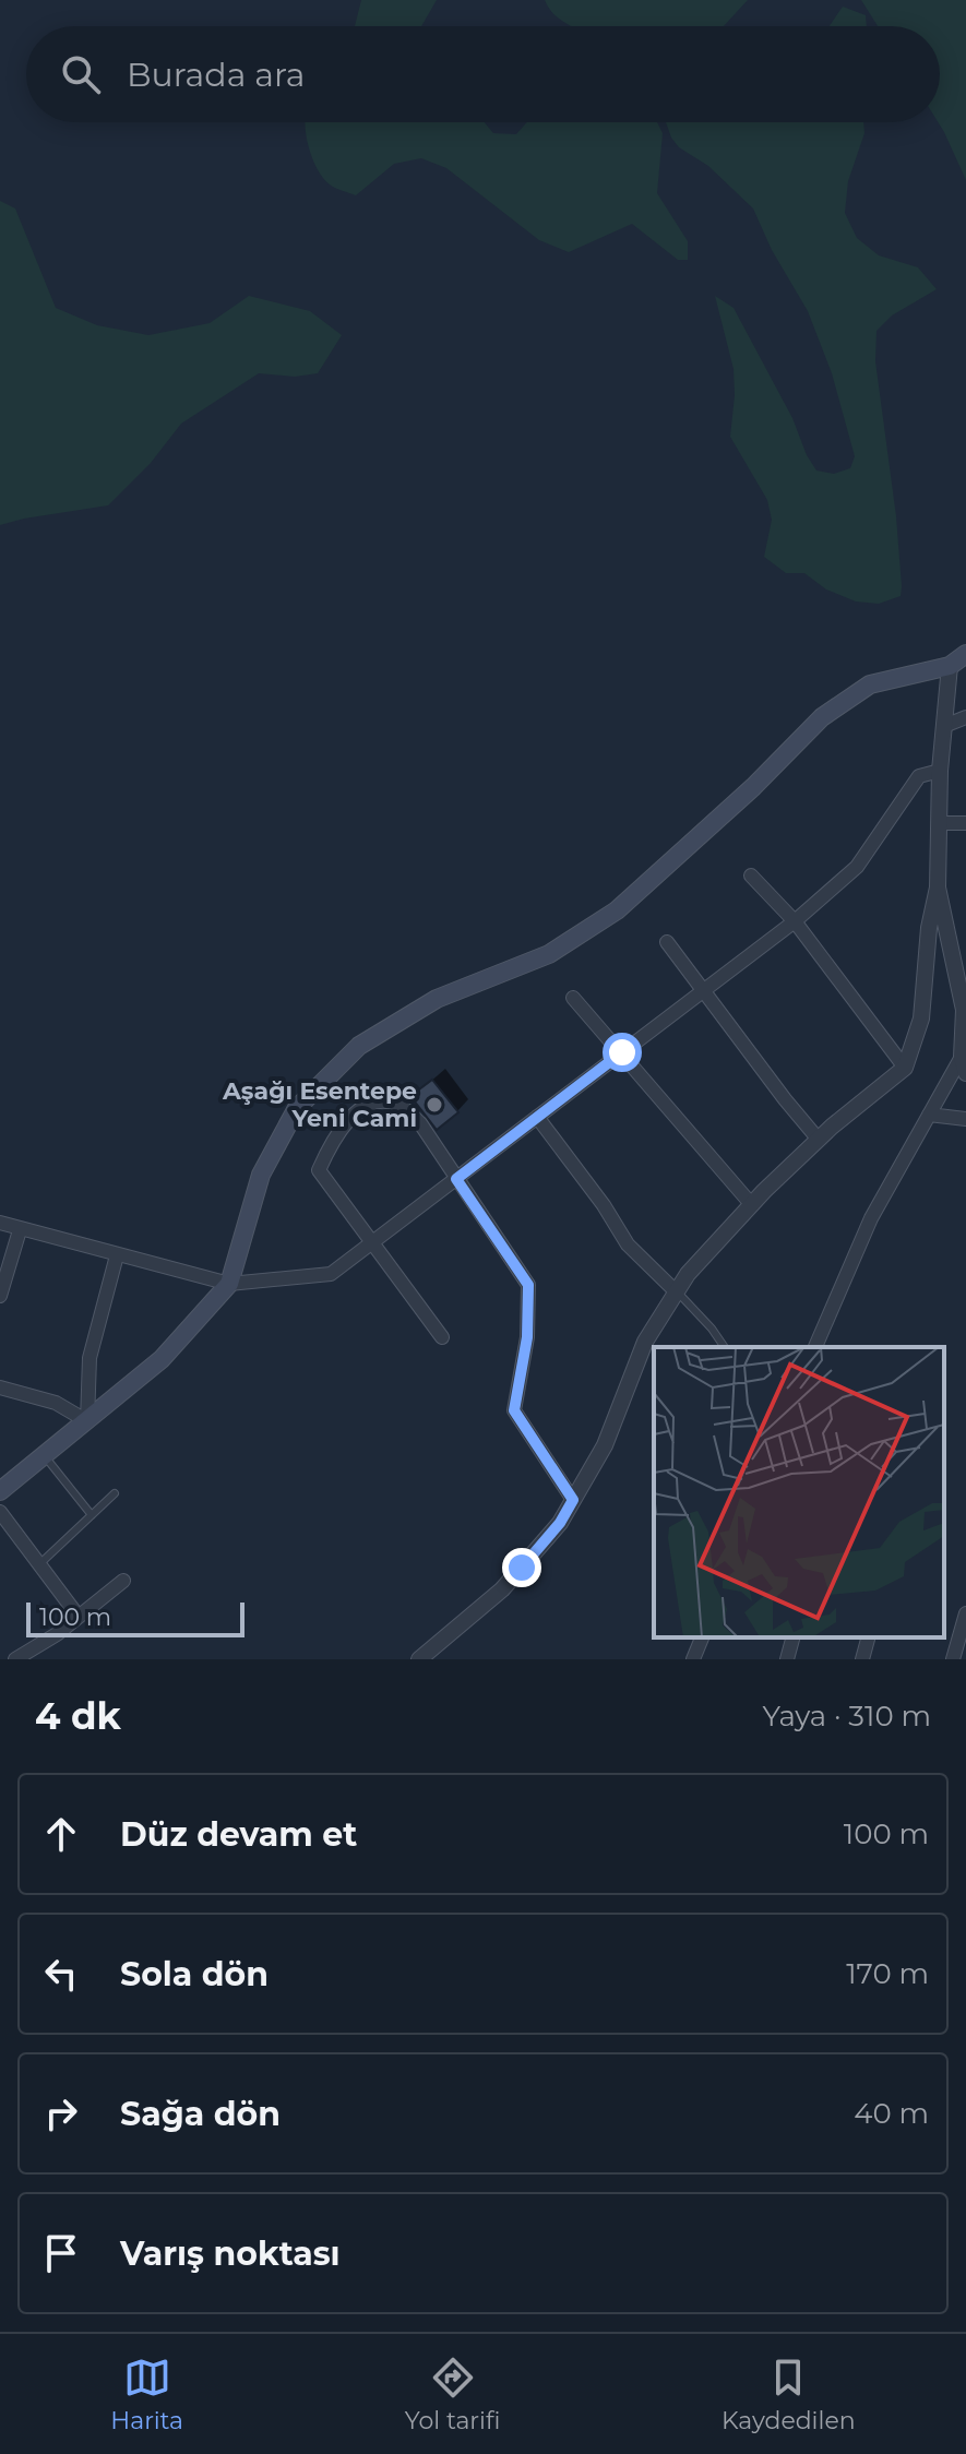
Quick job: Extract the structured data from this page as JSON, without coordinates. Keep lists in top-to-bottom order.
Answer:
{
  "places": ["Aşağı Esentepe Yeni Cami"],
  "scale_bar": "100 m",
  "page": {
    "search": "Burada ara",
    "scale": "100 m",
    "heading": ["4 dk", "Yaya · 310 m"],
    "list": [
      ["Düz devam et", "100 m"],
      ["Sola dön", "170 m"],
      ["Sağa dön", "40 m"],
      "Varış noktası"
    ],
    "nav": ["Harita", "Yol tarifi", "Kaydedilen"]
  }
}
